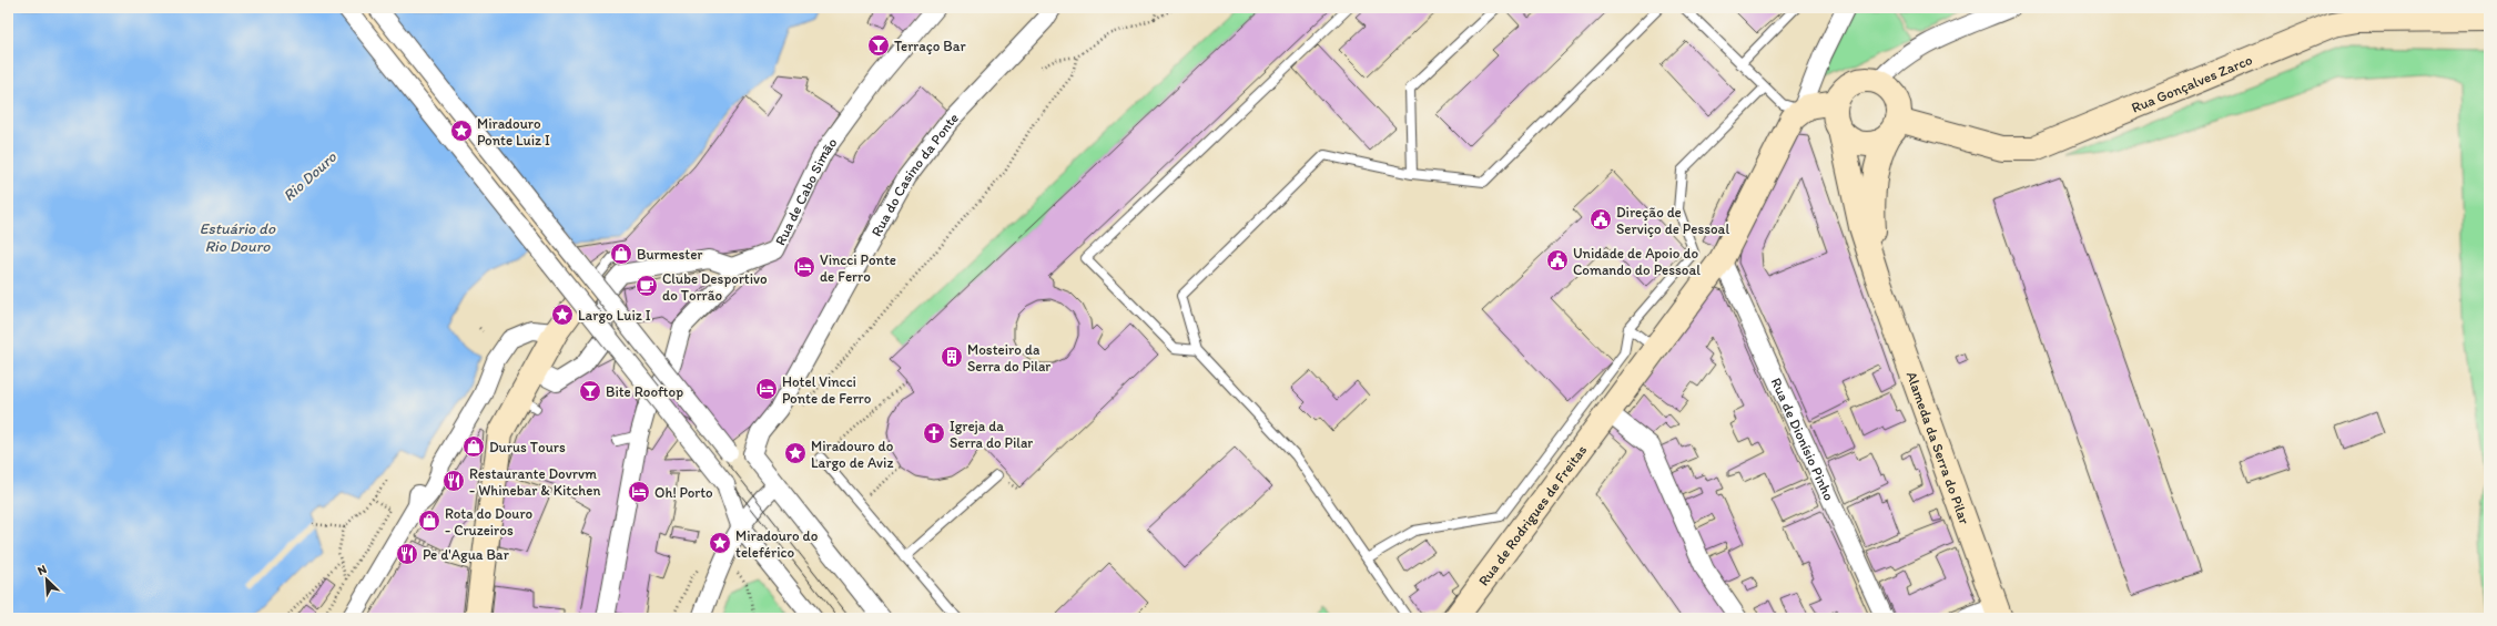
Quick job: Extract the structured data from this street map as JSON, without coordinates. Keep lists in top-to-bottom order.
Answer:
{
  "streets": {
    "main road": ["Rua Gonçalves Zarco", "Alameda da Serra do Pilar", "Rua de Rodrigues de Freitas"],
    "street": ["Rua do Casino da Ponte", "Rua de Cabo Simão", "Rua de Dionísio Pinho"]
  },
  "crossings": [
    ["Rua Gonçalves Zarco", "Alameda da Serra do Pilar"],
    ["Rua de Dionísio Pinho", "Rua de Rodrigues de Freitas"]
  ],
  "water": ["Rio Douro", "Estuário do Rio Douro"],
  "places": {
    "bar": ["Terraço Bar", "Bite Rooftop"],
    "place": [
      "Miradouro Ponte Luiz I",
      "Largo Luiz I",
      "Miradouro do Largo de Aviz",
      "Miradouro do teleférico"
    ],
    "public building": ["Direção de Serviço de Pessoal", "Unidade de Apoio do Comando do Pessoal"],
    "shop": ["Burmester", "Durus Tours", "Rota do Douro - Cruzeiros"],
    "hotel": ["Vincci Ponte de Ferro", "Hotel Vincci Ponte de Ferro", "Oh! Porto"],
    "cafe": ["Clube Desportivo do Torrão"],
    "building": ["Mosteiro da Serra do Pilar"],
    "church": ["Igreja da Serra do Pilar"],
    "restaurant": ["Restaurante Dovrvm - Whinebar & Kitchen", "Pe d'Agua Bar"]
  },
  "north": "top left"
}
